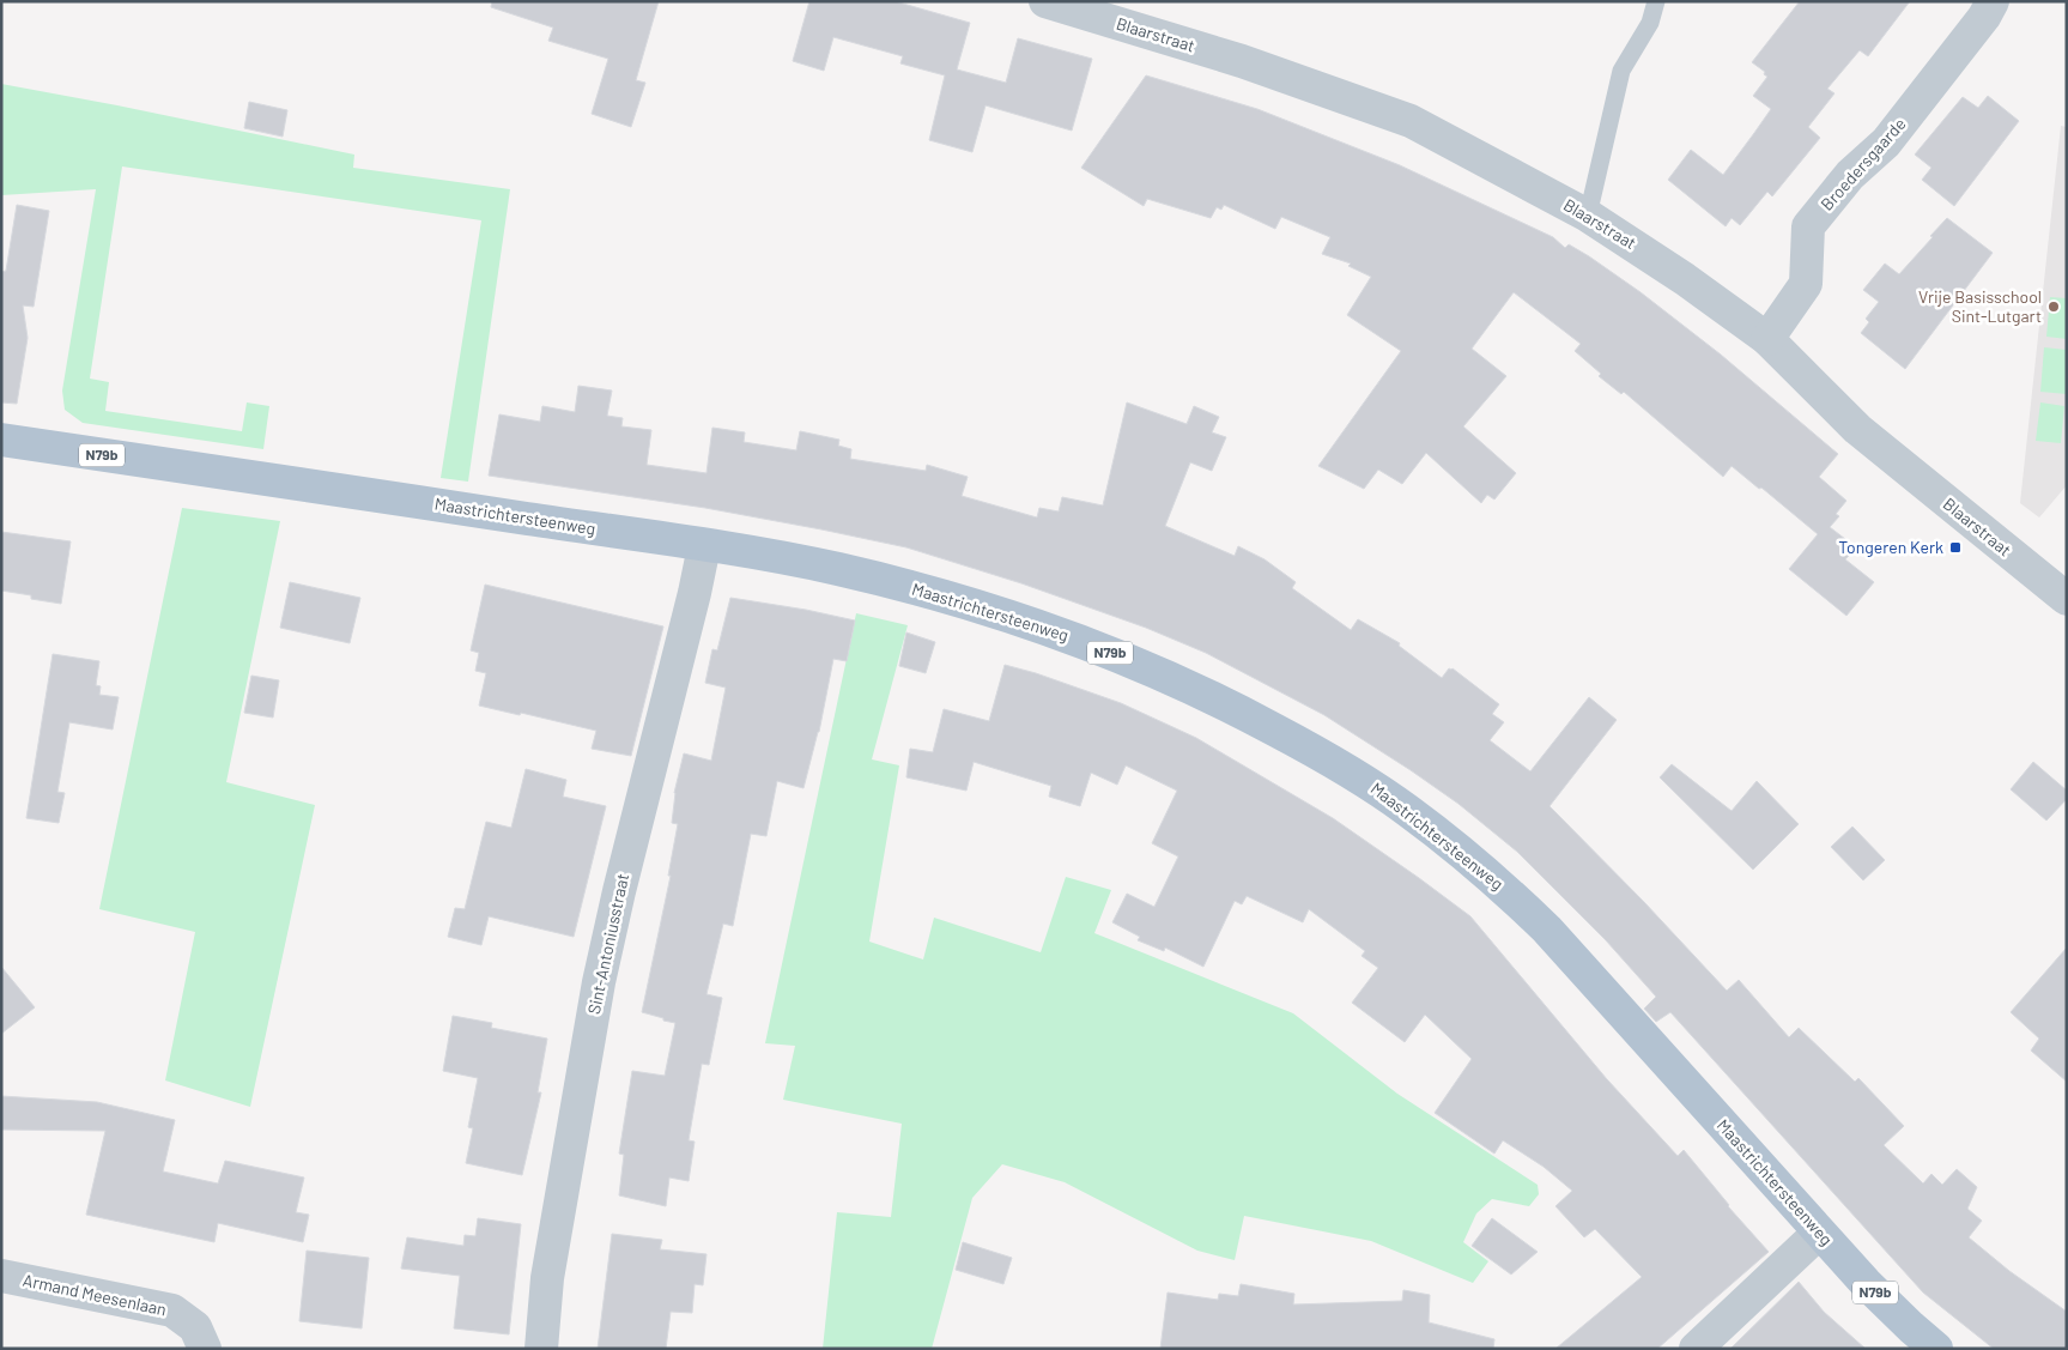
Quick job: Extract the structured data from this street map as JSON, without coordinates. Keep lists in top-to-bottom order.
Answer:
{
  "streets": {
    "main road": ["N79b", "Maastrichtersteenweg"],
    "street": [
      "Blaarstraat",
      "Broedersgaarde",
      "Sint-Antoniusstraat",
      "Armand Meesenlaan"
    ]
  },
  "crossings": [
    ["Blaarstraat", "Broedersgaarde"],
    ["Maastrichtersteenweg", "Sint-Antoniusstraat"]
  ],
  "places": {
    "other": ["Vrije Basisschool Sint-Lutgart"],
    "transit": ["Tongeren Kerk"]
  }
}
